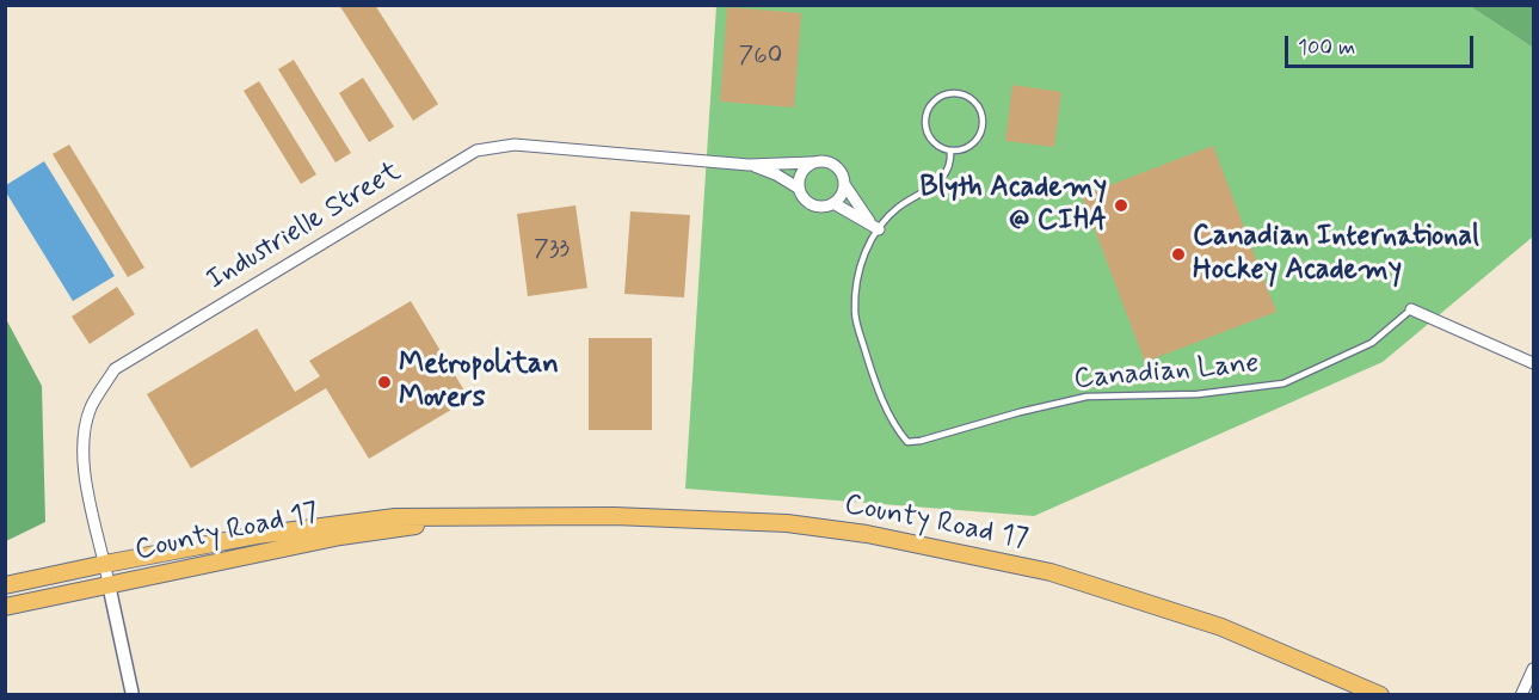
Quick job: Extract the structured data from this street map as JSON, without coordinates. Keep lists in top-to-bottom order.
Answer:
{
  "streets": {
    "main road": ["County Road 17"],
    "street": ["Industrielle Street"],
    "lane": ["Canadian Lane"]
  },
  "crossings": [
    ["Industrielle Street", "Canadian Lane"],
    ["Industrielle Street", "County Road 17"]
  ],
  "places": ["Blyth Academy @ CIHA", "Canadian International Hockey Academy", "Metropolitan Movers"],
  "house_numbers": ["760", "733"],
  "scale_bar": "100 m"
}
